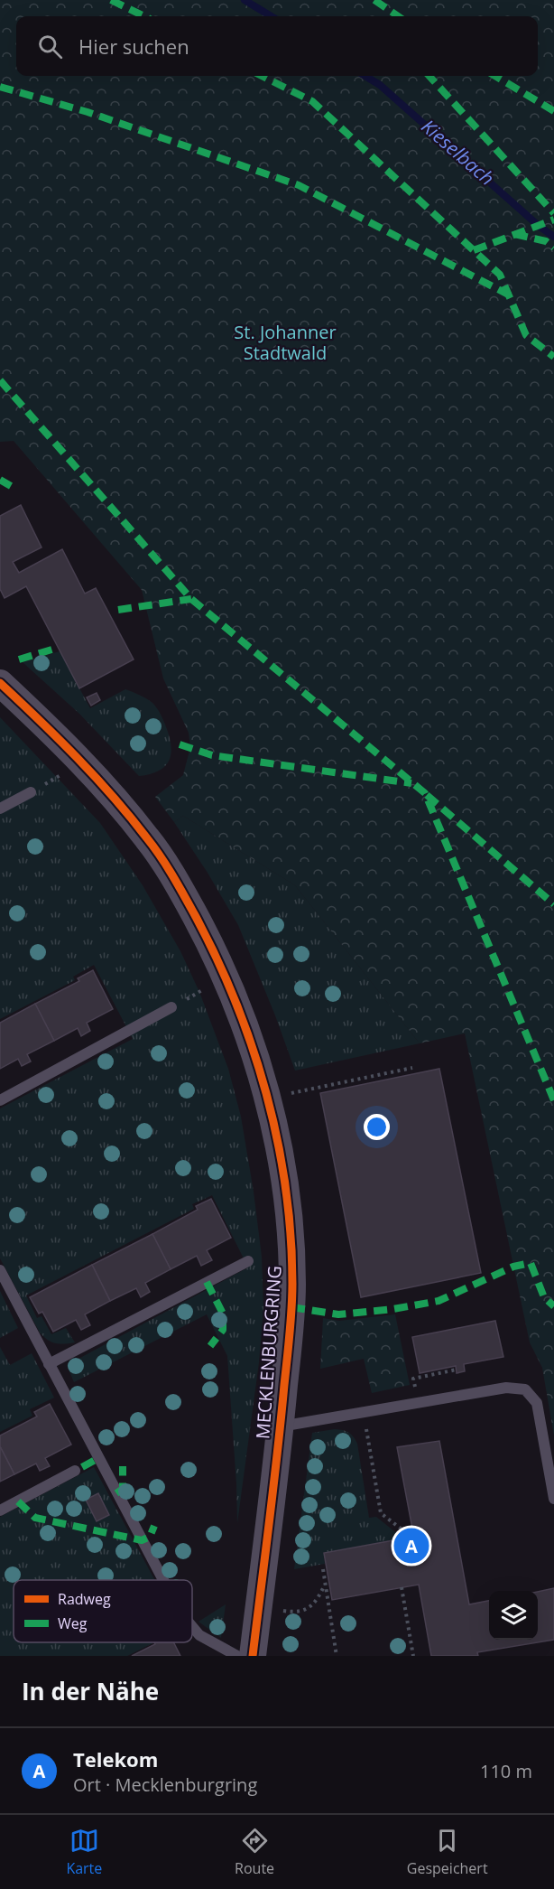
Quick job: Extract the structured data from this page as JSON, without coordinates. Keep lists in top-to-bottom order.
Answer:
{
  "streets": {
    "street": ["MECKLENBURGRING"]
  },
  "water": ["Kieselbach"],
  "parks": ["St. Johanner Stadtwald"],
  "legend": ["Radweg", "Weg"],
  "page": {
    "search": "Hier suchen",
    "pins": "A",
    "heading": "In der Nähe",
    "list": [
      {
        "mark": "A",
        "name": "Telekom",
        "note": "Ort · Mecklenburgring",
        "value": "110 m"
      }
    ],
    "nav": ["Karte", "Route", "Gespeichert"]
  }
}
